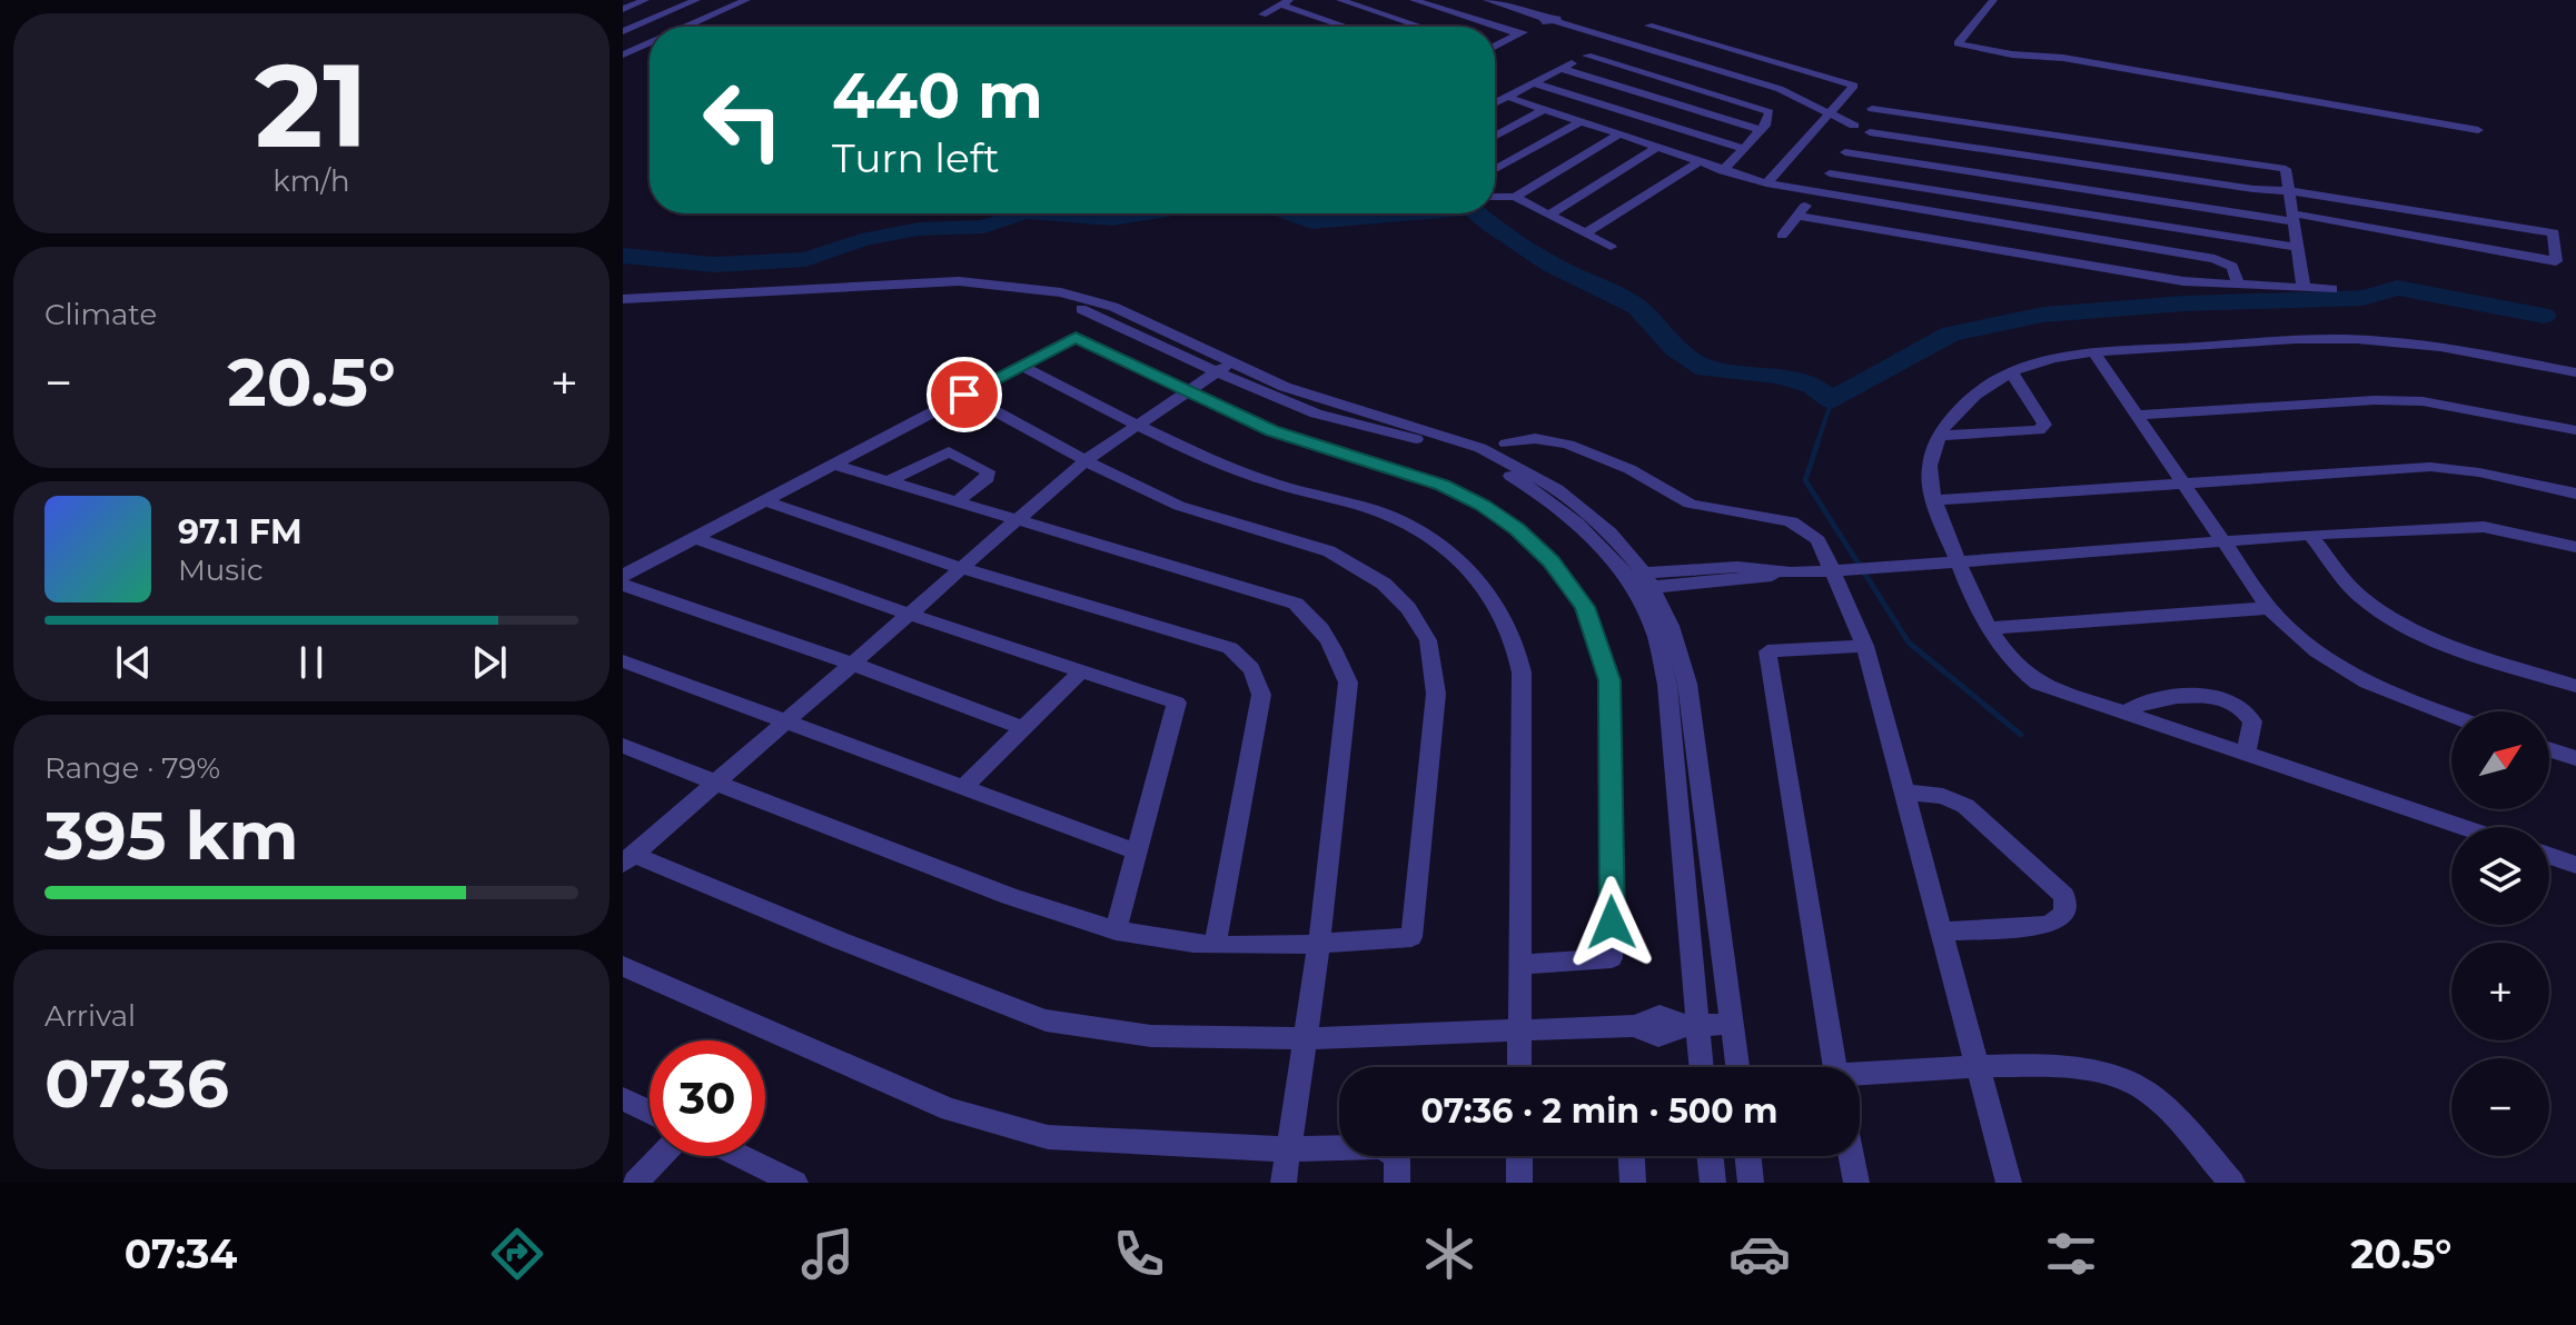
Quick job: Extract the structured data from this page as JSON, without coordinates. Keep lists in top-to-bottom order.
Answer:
{
  "north": "top right",
  "page": {
    "tile": [
      ["21", "km/h"],
      "Climate",
      ["Range · 79%", "395 km"],
      ["Arrival", "07:36"]
    ],
    "turn": ["440 m", "Turn left"],
    "heat": ["−", "20.5°", "+"],
    "song": ["97.1 FM", "Music"],
    "map_buttons": ["+", "−"],
    "limit": "30",
    "trip": "07:36 · 2 min · 500 m",
    "tabs": ["07:34", "20.5°"]
  }
}
